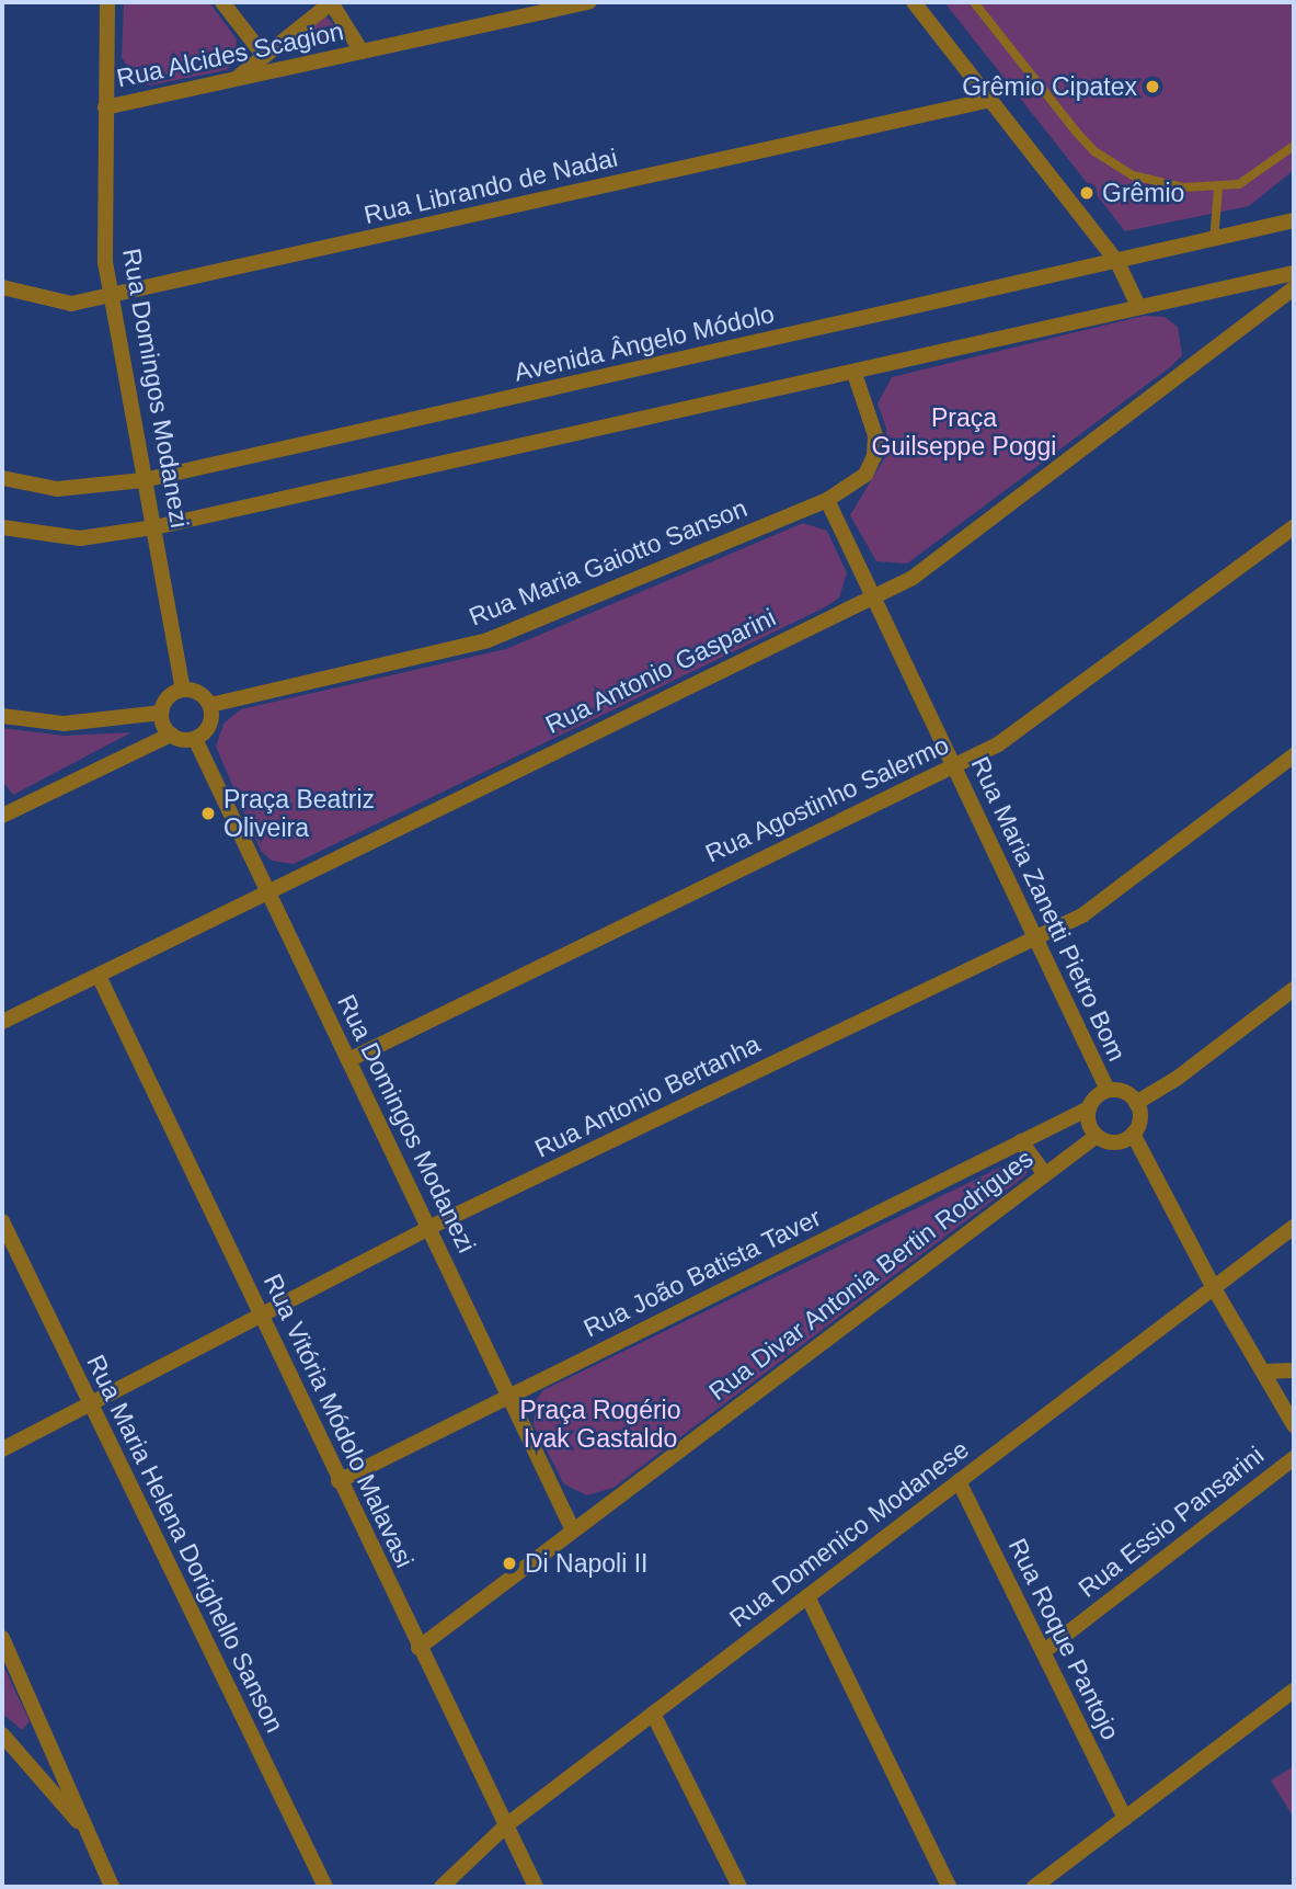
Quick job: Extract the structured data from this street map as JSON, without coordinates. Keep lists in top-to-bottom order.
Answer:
{
  "streets": {
    "street": [
      "Rua Alcides Scagion",
      "Rua Librando de Nadai",
      "Avenida Ângelo Módolo",
      "Rua Domingos Modanezi",
      "Rua Maria Gaiotto Sanson",
      "Rua Antonio Gasparini",
      "Rua Agostinho Salermo",
      "Rua Maria Zanetti Pietro Bom",
      "Rua Antonio Bertanha",
      "Rua João Batista Taver",
      "Rua Divar Antonia Bertin Rodrigues",
      "Rua Vitória Módolo Malavasi",
      "Rua Essio Pansarini",
      "Rua Domenico Modanese",
      "Rua Maria Helena Dorighello Sanson",
      "Rua Roque Pantojo"
    ]
  },
  "crossings": [
    ["Rua Alcides Scagion", "Rua Domingos Modanezi"],
    ["Rua Librando de Nadai", "Rua Domingos Modanezi"],
    ["Avenida Ângelo Módolo", "Rua Domingos Modanezi"],
    ["Rua Domingos Modanezi", "Rua Maria Gaiotto Sanson"],
    ["Rua Domingos Modanezi", "Rua Antonio Gasparini"],
    ["Rua Domingos Modanezi", "Rua Agostinho Salermo"],
    ["Rua Domingos Modanezi", "Rua Antonio Bertanha"],
    ["Rua Domingos Modanezi", "Rua João Batista Taver"],
    ["Rua Domingos Modanezi", "Rua Divar Antonia Bertin Rodrigues"],
    ["Rua Maria Gaiotto Sanson", "Rua Maria Zanetti Pietro Bom"],
    ["Rua Antonio Gasparini", "Rua Maria Zanetti Pietro Bom"],
    ["Rua Antonio Gasparini", "Rua Vitória Módolo Malavasi"],
    ["Rua Agostinho Salermo", "Rua Maria Zanetti Pietro Bom"],
    ["Rua Maria Zanetti Pietro Bom", "Rua Antonio Bertanha"],
    ["Rua Maria Zanetti Pietro Bom", "Rua João Batista Taver"],
    ["Rua Maria Zanetti Pietro Bom", "Rua Divar Antonia Bertin Rodrigues"],
    ["Rua Antonio Bertanha", "Rua Vitória Módolo Malavasi"],
    ["Rua Antonio Bertanha", "Rua Maria Helena Dorighello Sanson"],
    ["Rua João Batista Taver", "Rua Divar Antonia Bertin Rodrigues"],
    ["Rua João Batista Taver", "Rua Vitória Módolo Malavasi"],
    ["Rua Divar Antonia Bertin Rodrigues", "Rua Vitória Módolo Malavasi"],
    ["Rua Vitória Módolo Malavasi", "Rua Domenico Modanese"],
    ["Rua Essio Pansarini", "Rua Roque Pantojo"],
    ["Rua Domenico Modanese", "Rua Roque Pantojo"]
  ],
  "parks": ["Praça Guilseppe Poggi", "Praça Rogério Ivak Gastaldo"],
  "places": [
    "Grêmio Cipatex",
    "Grêmio",
    "Praça Beatriz Oliveira",
    "Di Napoli II"
  ]
}
